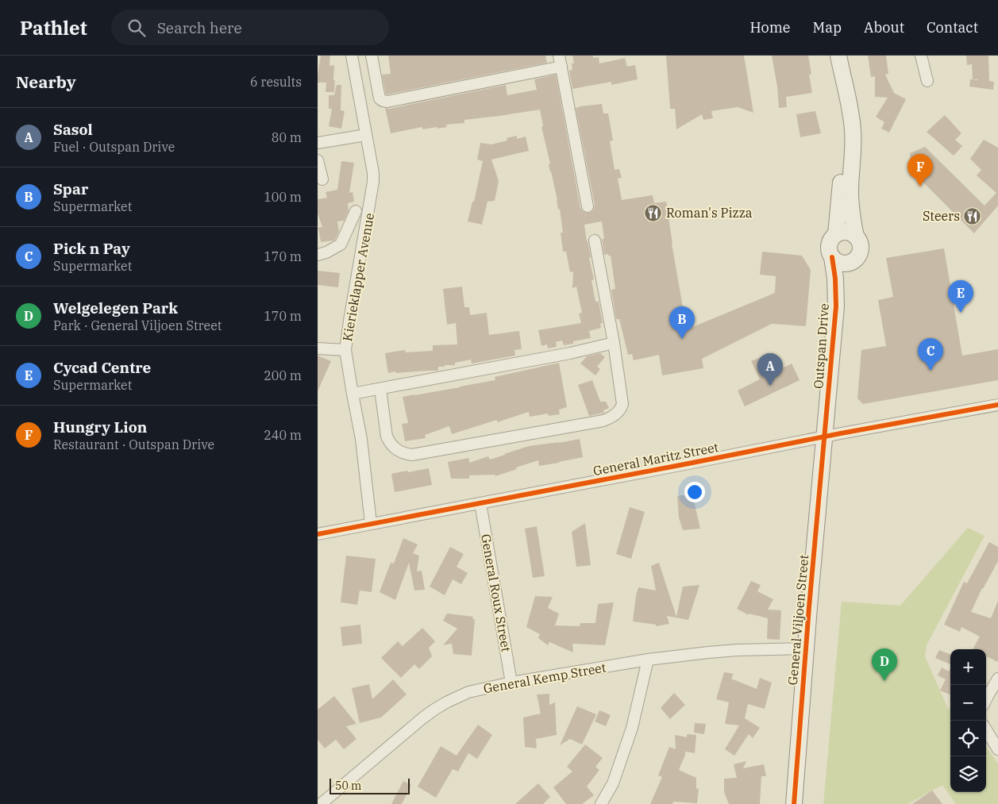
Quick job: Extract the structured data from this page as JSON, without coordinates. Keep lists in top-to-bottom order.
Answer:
{
  "streets": {
    "street": [
      "Kierieklapper Avenue",
      "Outspan Drive",
      "General Maritz Street",
      "General Roux Street",
      "General Viljoen Street",
      "General Kemp Street"
    ]
  },
  "crossings": [
    ["Kierieklapper Avenue", "General Maritz Street"],
    ["Outspan Drive", "General Maritz Street"],
    ["Outspan Drive", "General Viljoen Street"],
    ["General Maritz Street", "General Roux Street"],
    ["General Maritz Street", "General Viljoen Street"],
    ["General Roux Street", "General Kemp Street"],
    ["General Viljoen Street", "General Kemp Street"]
  ],
  "places": {
    "restaurant": ["Roman's Pizza", "Steers"]
  },
  "scale_bar": "50 m",
  "page": {
    "header": "Pathlet",
    "search": "Search here",
    "nav": [
      "Home",
      "Map",
      "About",
      "Contact"
    ],
    "heading": ["Nearby", "6 results"],
    "list": [
      {
        "mark": "A",
        "name": "Sasol",
        "note": "Fuel · Outspan Drive",
        "value": "80 m"
      },
      {
        "mark": "B",
        "name": "Spar",
        "note": "Supermarket",
        "value": "100 m"
      },
      {
        "mark": "C",
        "name": "Pick n Pay",
        "note": "Supermarket",
        "value": "170 m"
      },
      {
        "mark": "D",
        "name": "Welgelegen Park",
        "note": "Park · General Viljoen Street",
        "value": "170 m"
      },
      {
        "mark": "E",
        "name": "Cycad Centre",
        "note": "Supermarket",
        "value": "200 m"
      },
      {
        "mark": "F",
        "name": "Hungry Lion",
        "note": "Restaurant · Outspan Drive",
        "value": "240 m"
      }
    ],
    "pins": [
      "F",
      "E",
      "B",
      "C",
      "A",
      "D"
    ],
    "map_buttons": ["+", "−"],
    "scale": "50 m"
  }
}
